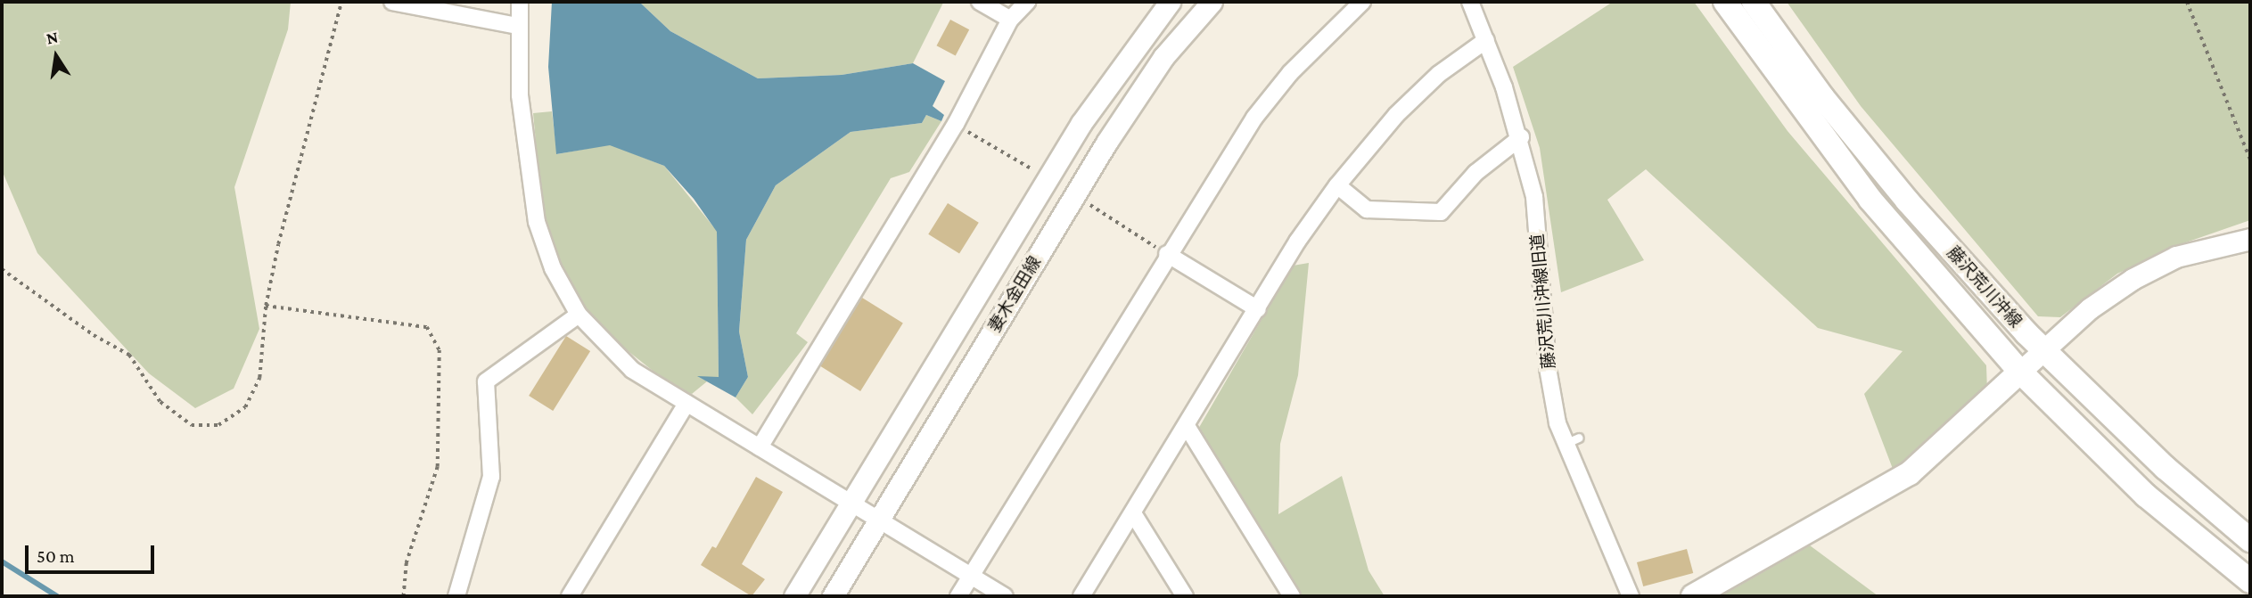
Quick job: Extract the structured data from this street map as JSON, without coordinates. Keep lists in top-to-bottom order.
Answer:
{
  "streets": {
    "main road": ["藤沢荒川沖線"],
    "street": ["妻木金田線", "藤沢荒川沖線旧道"]
  },
  "scale_bar": "50 m",
  "north": "top"
}
